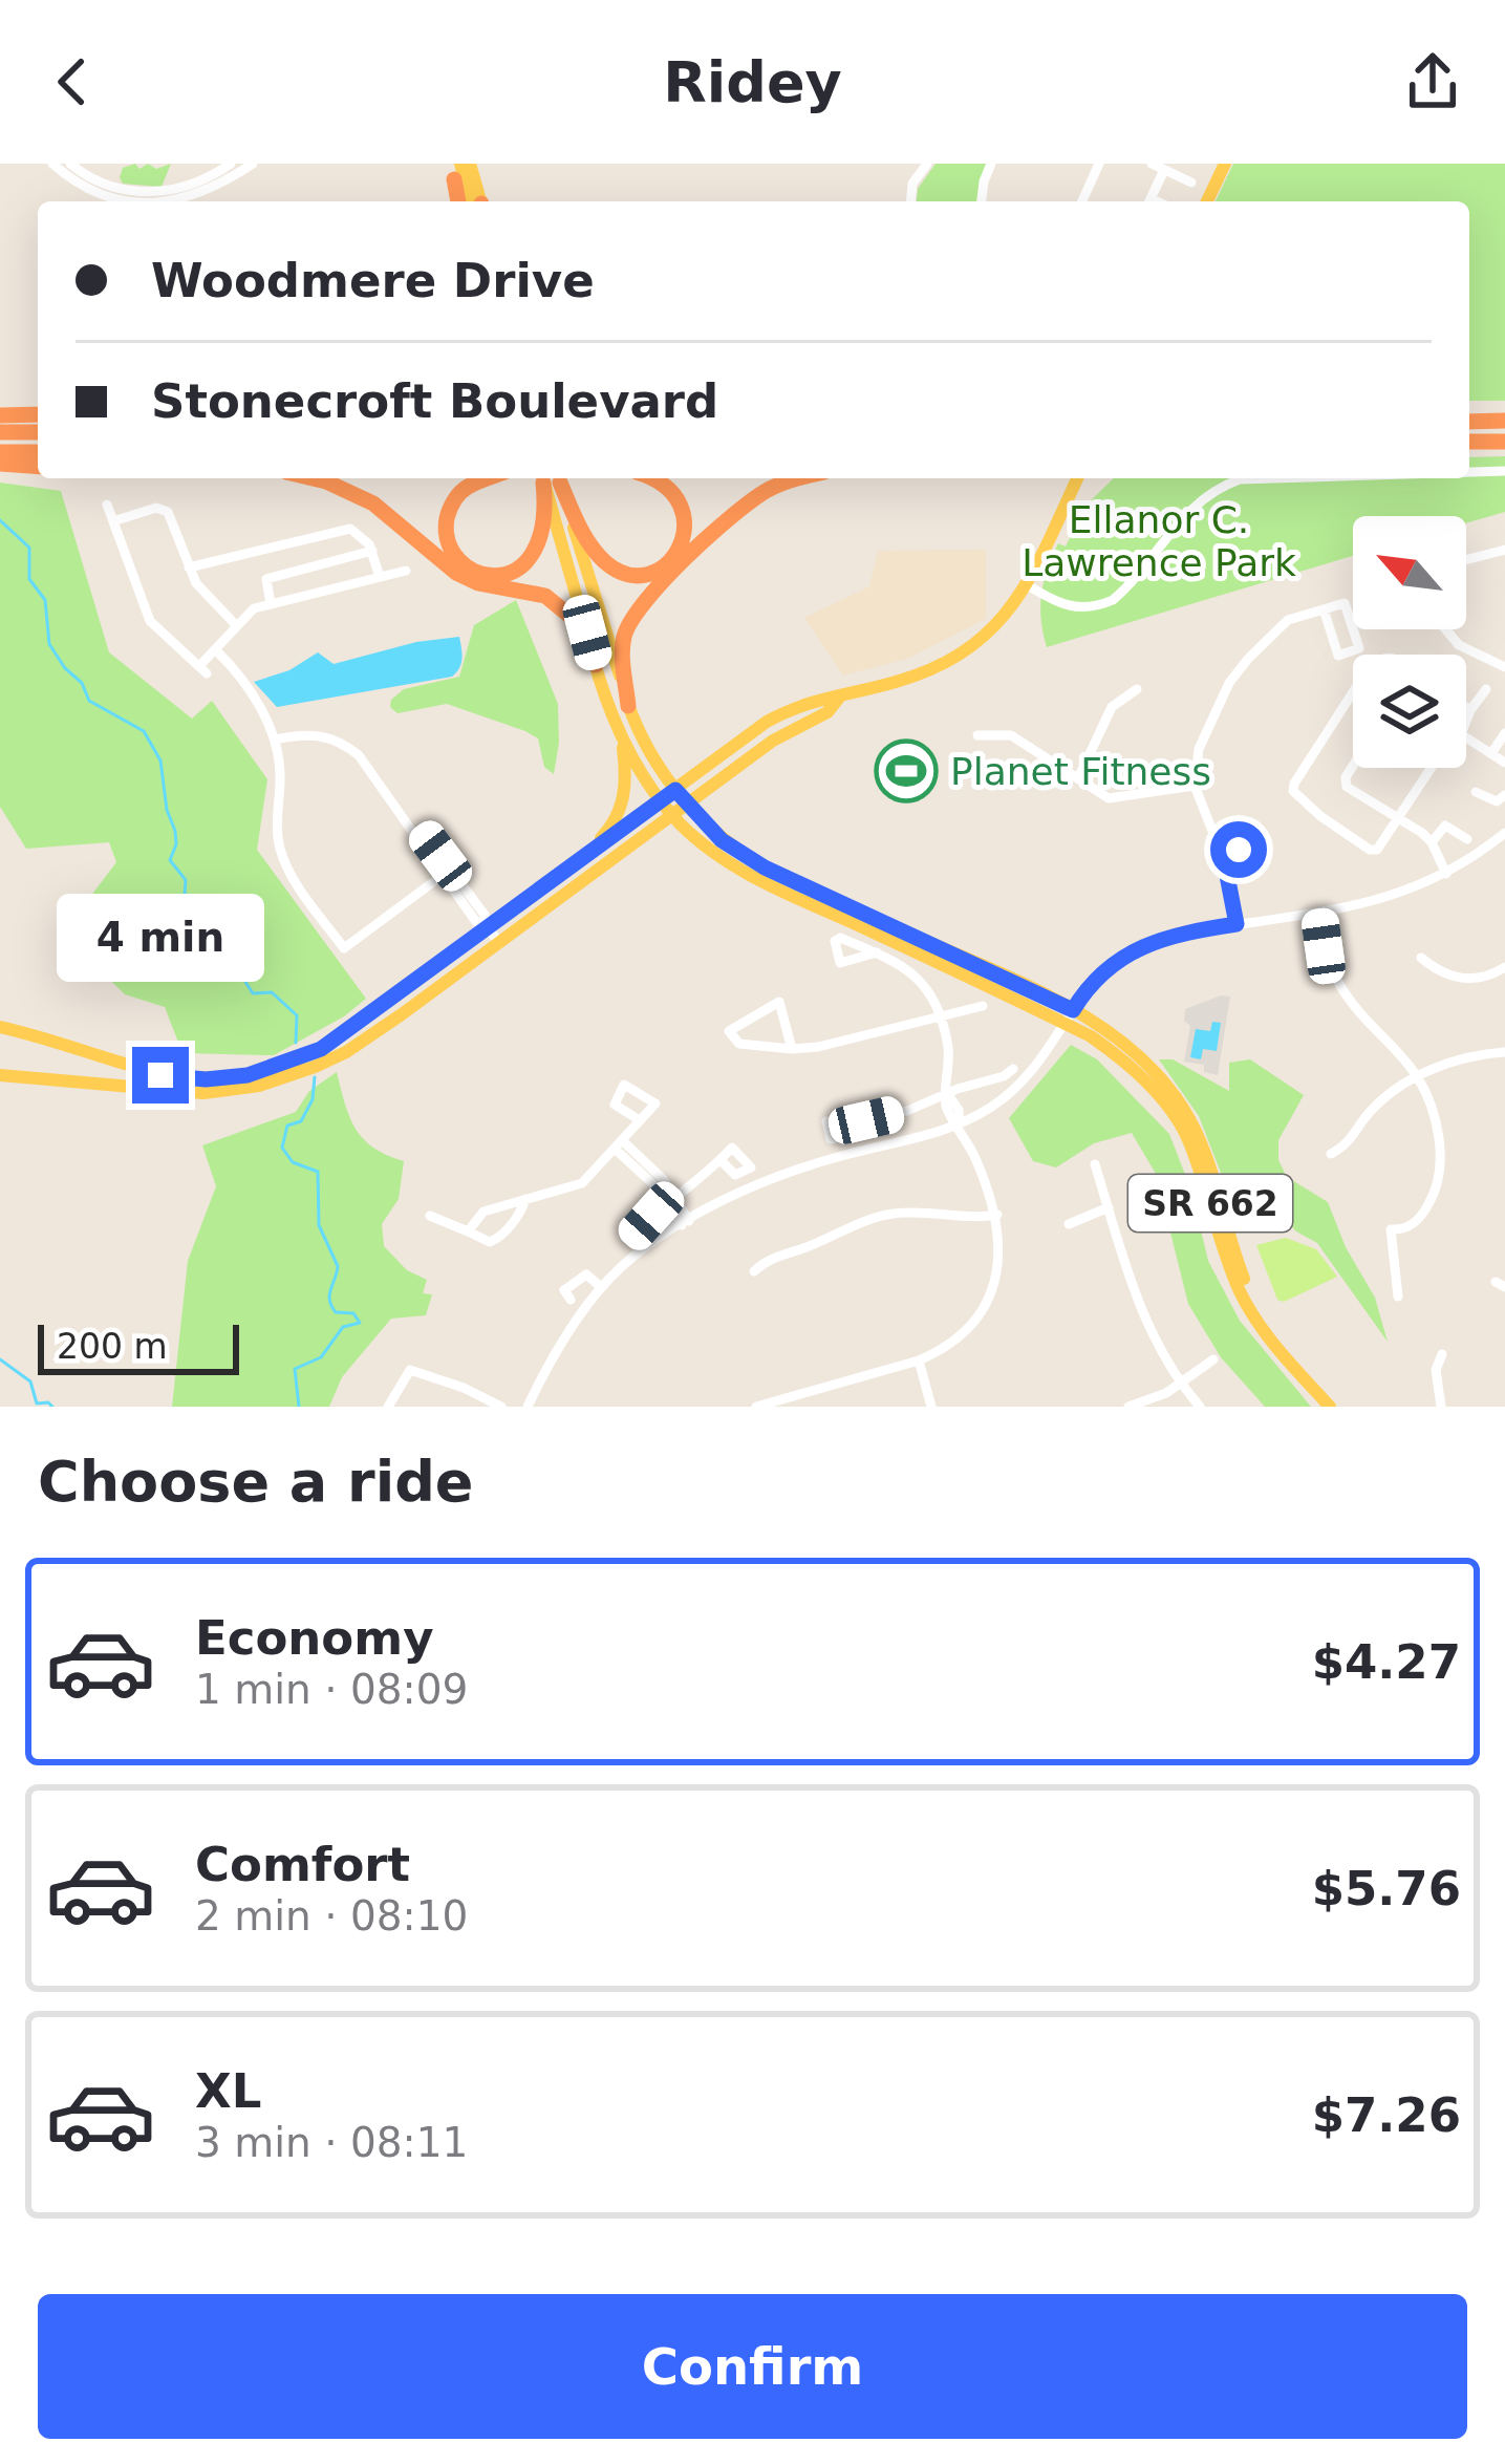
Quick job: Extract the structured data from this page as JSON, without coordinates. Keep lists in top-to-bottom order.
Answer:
{
  "streets": {
    "main road": ["SR 662"]
  },
  "parks": ["Ellanor C. Lawrence Park"],
  "places": {
    "sports": ["Planet Fitness"]
  },
  "scale_bar": "200 m",
  "north": "top left",
  "page": {
    "header": "Ridey",
    "banner": ["Woodmere Drive", "Stonecroft Boulevard"],
    "bubble": "4 min",
    "scale": "200 m",
    "heading": "Choose a ride",
    "list": [
      {
        "name": "Economy",
        "note": "1 min · 08:09",
        "value": "$4.27"
      },
      {
        "name": "Comfort",
        "note": "2 min · 08:10",
        "value": "$5.76"
      },
      {
        "name": "XL",
        "note": "3 min · 08:11",
        "value": "$7.26"
      }
    ],
    "buttons": "Confirm"
  }
}
